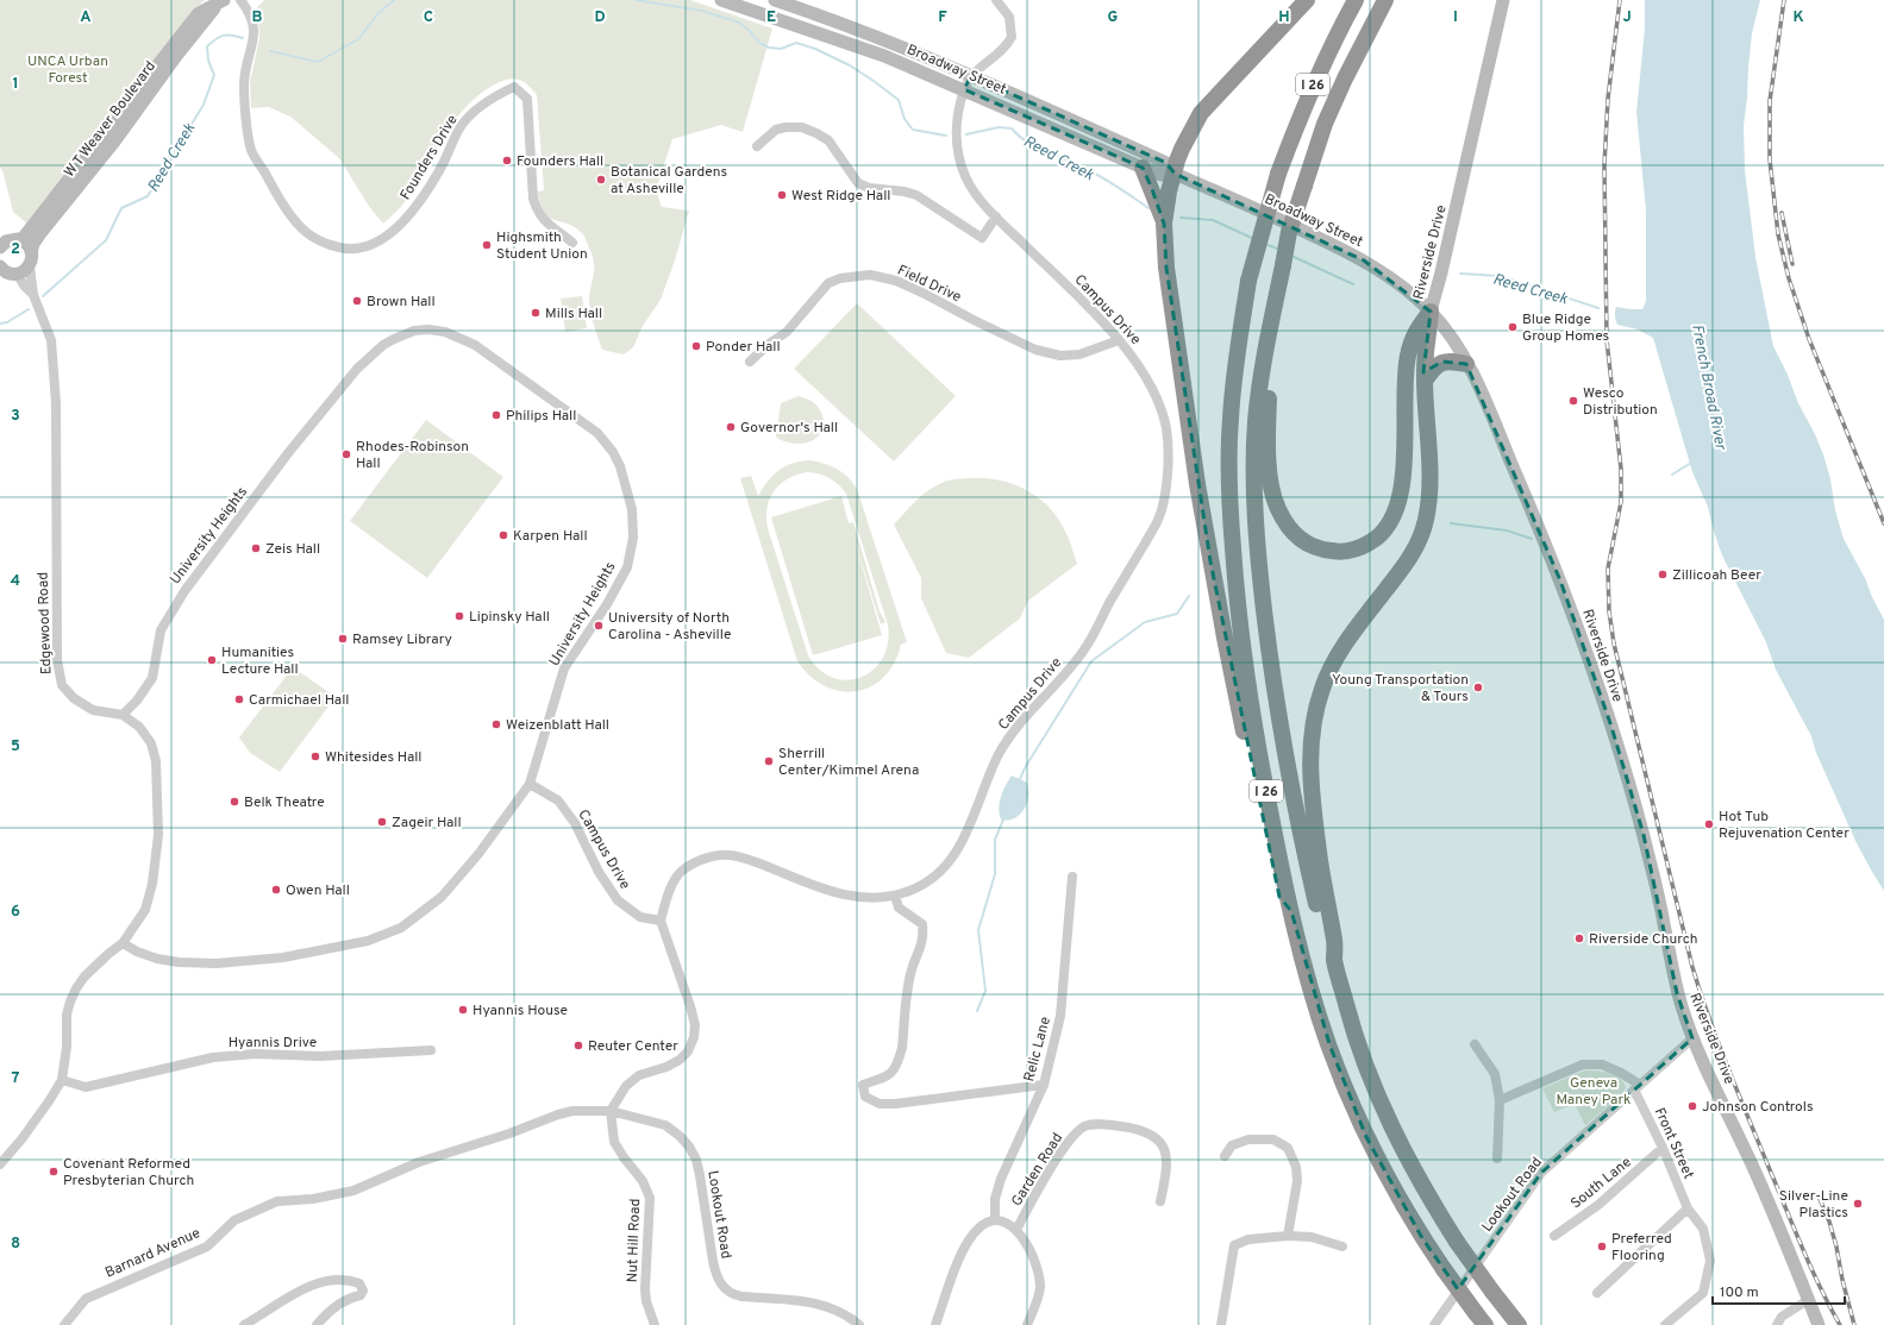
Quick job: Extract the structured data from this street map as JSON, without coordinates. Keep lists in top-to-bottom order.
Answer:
{
  "streets": {
    "highway": ["I 26"],
    "main road": ["Broadway Street", "W T Weaver Boulevard", "Riverside Drive"],
    "street": [
      "Founders Drive",
      "Field Drive",
      "Campus Drive",
      "University Heights",
      "Edgewood Road",
      "Hyannis Drive",
      "Relic Lane",
      "Front Street",
      "Garden Road",
      "South Lane",
      "Lookout Road",
      "Nut Hill Road",
      "Barnard Avenue"
    ]
  },
  "crossings": [
    ["Broadway Street", "Riverside Drive"],
    ["Broadway Street", "Campus Drive"],
    ["Riverside Drive", "Lookout Road"],
    ["Field Drive", "Campus Drive"],
    ["Campus Drive", "University Heights"],
    ["University Heights", "Edgewood Road"],
    ["Edgewood Road", "Hyannis Drive"],
    ["Front Street", "South Lane"],
    ["Front Street", "Lookout Road"],
    ["Lookout Road", "Nut Hill Road"],
    ["Lookout Road", "Barnard Avenue"]
  ],
  "water": ["Reed Creek", "French Broad River"],
  "parks": ["UNCA Urban Forest", "Geneva Maney Park"],
  "places": [
    "Founders Hall",
    "Botanical Gardens at Asheville",
    "West Ridge Hall",
    "Highsmith Student Union",
    "Brown Hall",
    "Mills Hall",
    "Blue Ridge Group Homes",
    "Ponder Hall",
    "Wesco Distribution",
    "Philips Hall",
    "Governor's Hall",
    "Rhodes-Robinson Hall",
    "Karpen Hall",
    "Zeis Hall",
    "Zillicoah Beer",
    "Lipinsky Hall",
    "University of North Carolina - Asheville",
    "Ramsey Library",
    "Humanities Lecture Hall",
    "Young Transportation & Tours",
    "Carmichael Hall",
    "Weizenblatt Hall",
    "Whitesides Hall",
    "Sherrill Center/Kimmel Arena",
    "Belk Theatre",
    "Zageir Hall",
    "Hot Tub Rejuvenation Center",
    "Owen Hall",
    "Riverside Church",
    "Hyannis House",
    "Reuter Center",
    "Johnson Controls",
    "Covenant Reformed Presbyterian Church",
    "Silver-Line Plastics",
    "Preferred Flooring"
  ],
  "scale_bar": "100 m",
  "grid": {
    "columns": [
      "A",
      "B",
      "C",
      "D",
      "E",
      "F",
      "G",
      "H",
      "I",
      "J",
      "K"
    ],
    "rows": [
      "1",
      "2",
      "3",
      "4",
      "5",
      "6",
      "7",
      "8"
    ]
  }
}
